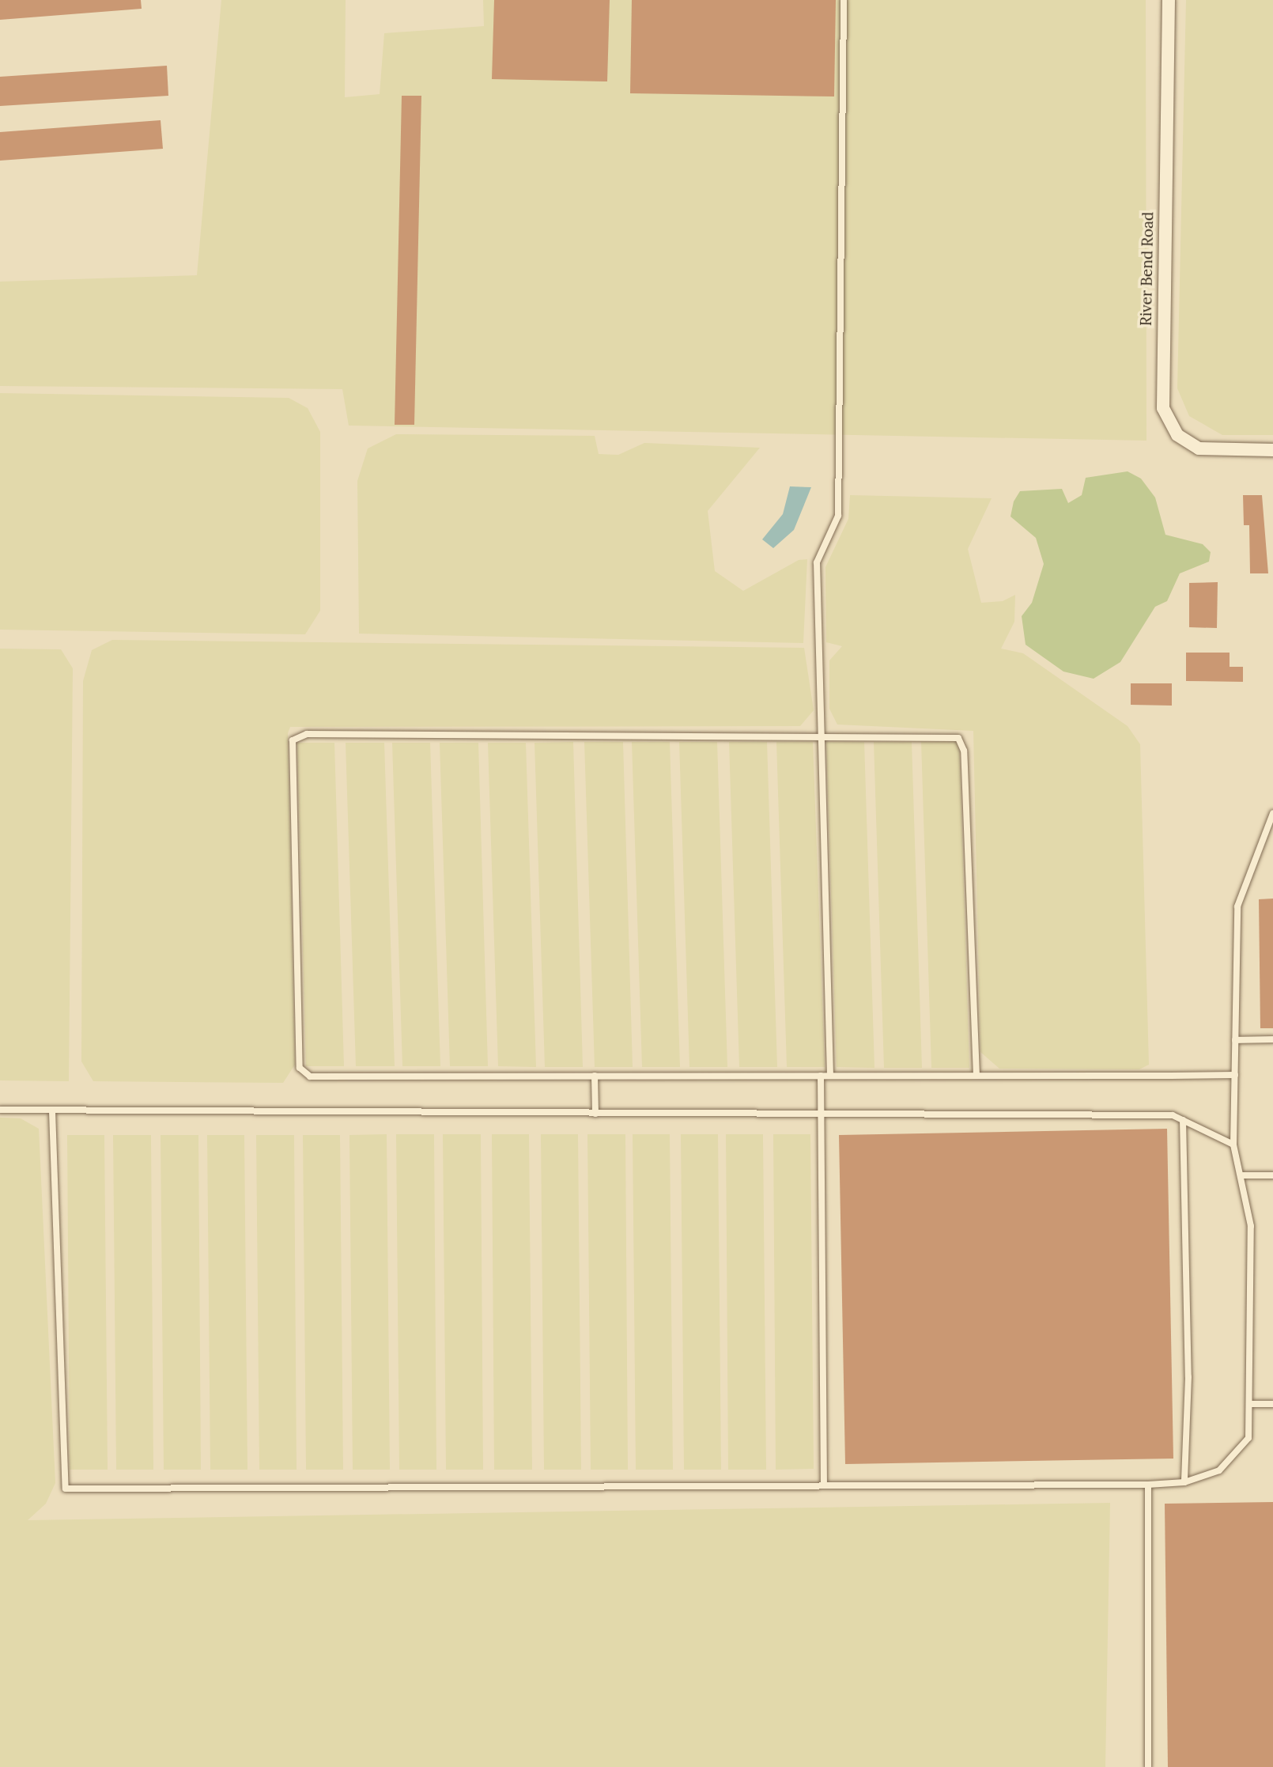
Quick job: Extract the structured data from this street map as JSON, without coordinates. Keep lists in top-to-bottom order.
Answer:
{
  "streets": {
    "street": ["River Bend Road"]
  }
}
